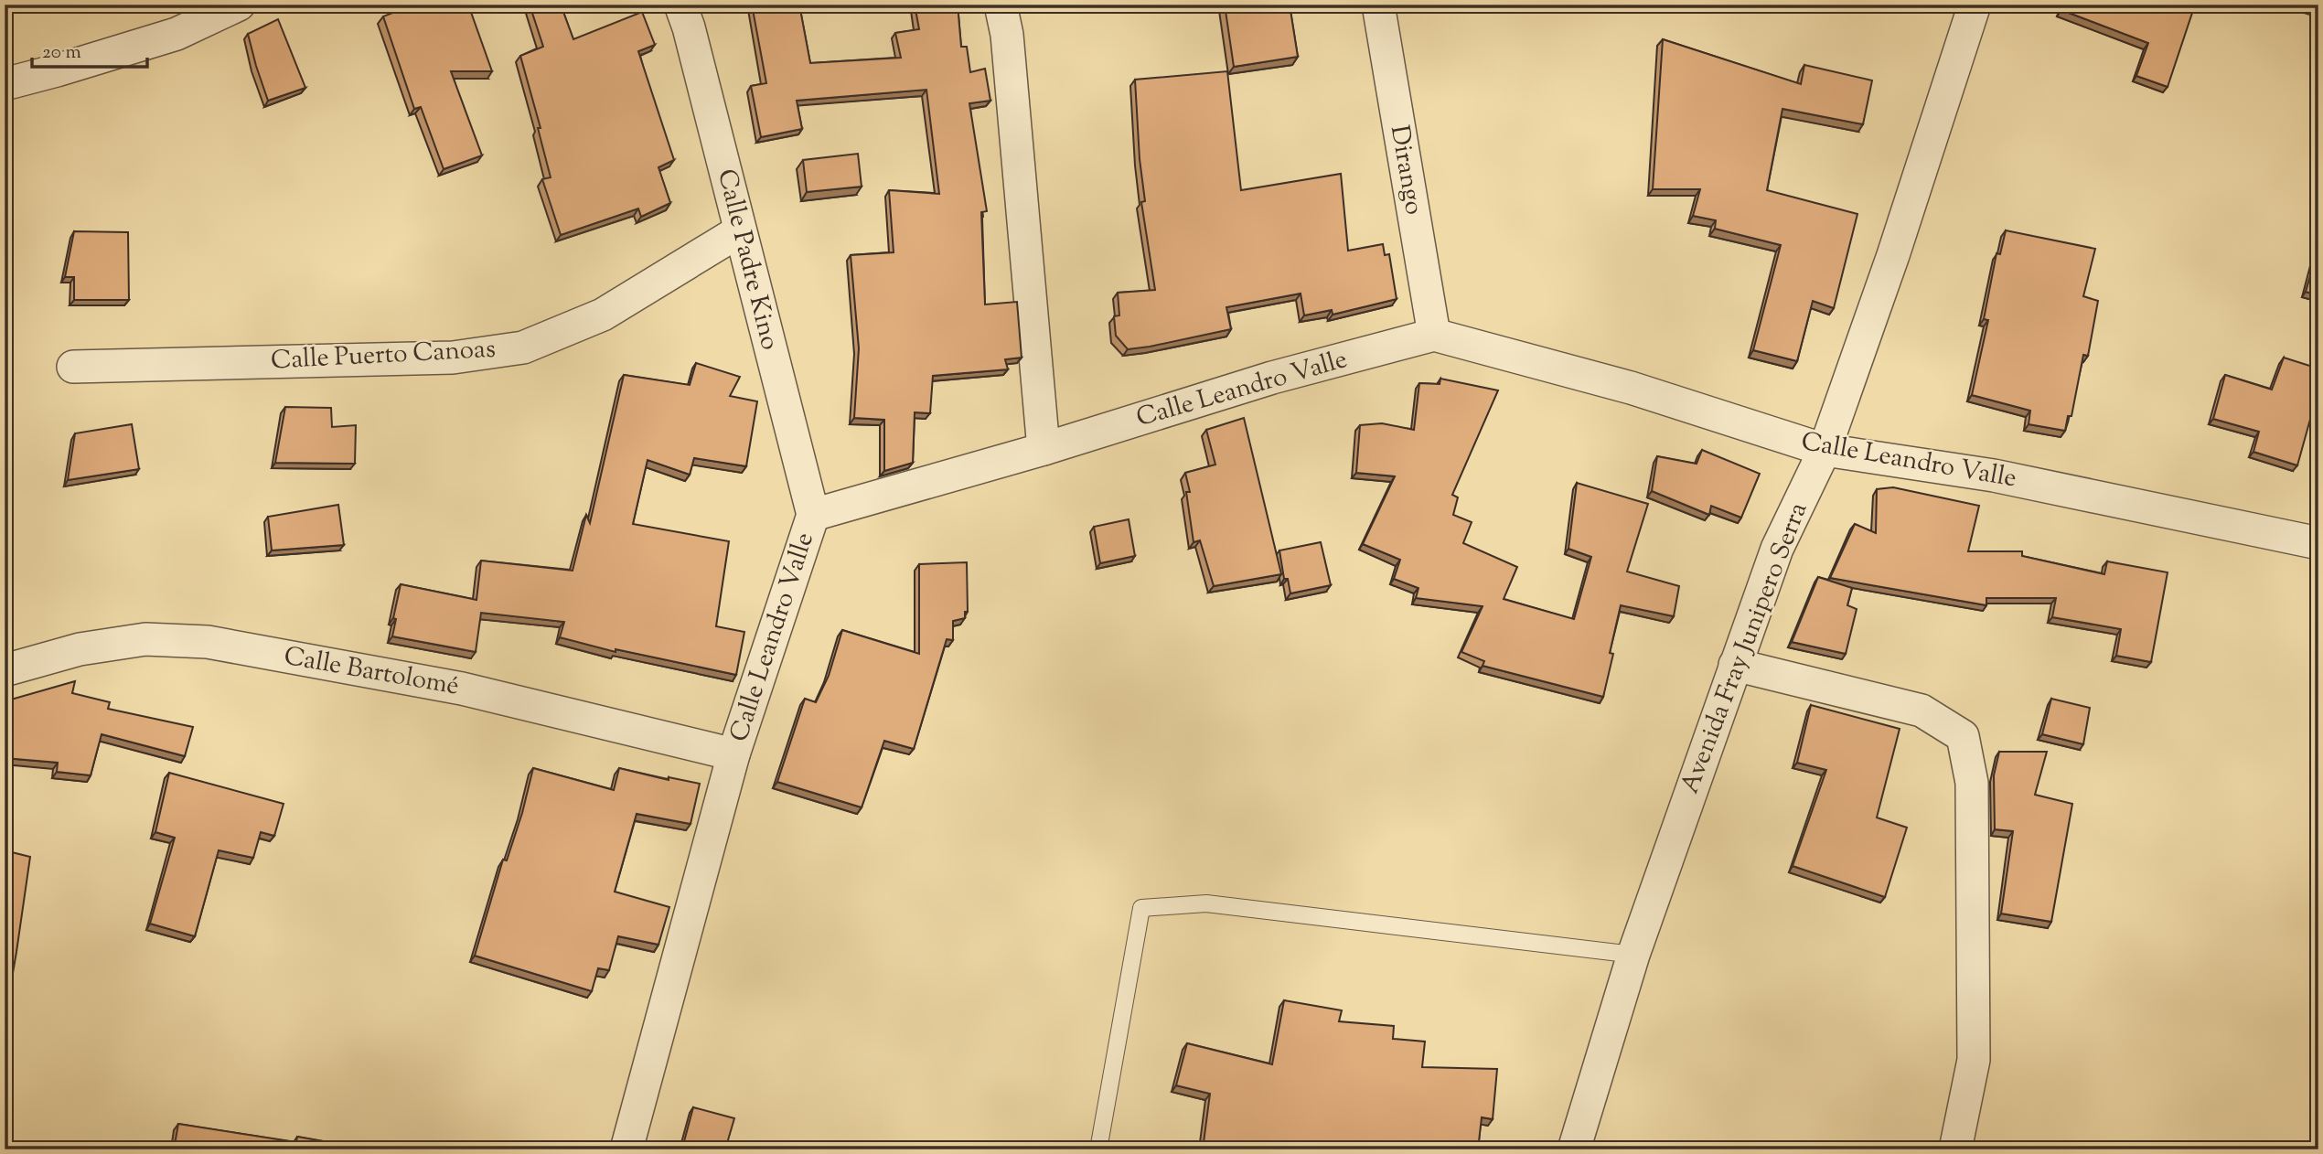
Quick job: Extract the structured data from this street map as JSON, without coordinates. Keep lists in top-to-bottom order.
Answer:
{
  "streets": {
    "street": [
      "Dirango",
      "Calle Padre Kino",
      "Calle Puerto Canoas",
      "Calle Leandro Valle",
      "Avenida Fray Junipero Serra",
      "Calle Bartolomé"
    ]
  },
  "crossings": [
    ["Dirango", "Calle Leandro Valle"],
    ["Calle Padre Kino", "Calle Puerto Canoas"],
    ["Calle Padre Kino", "Calle Leandro Valle"],
    ["Calle Leandro Valle", "Avenida Fray Junipero Serra"],
    ["Calle Leandro Valle", "Calle Bartolomé"]
  ],
  "scale_bar": "20 m"
}
